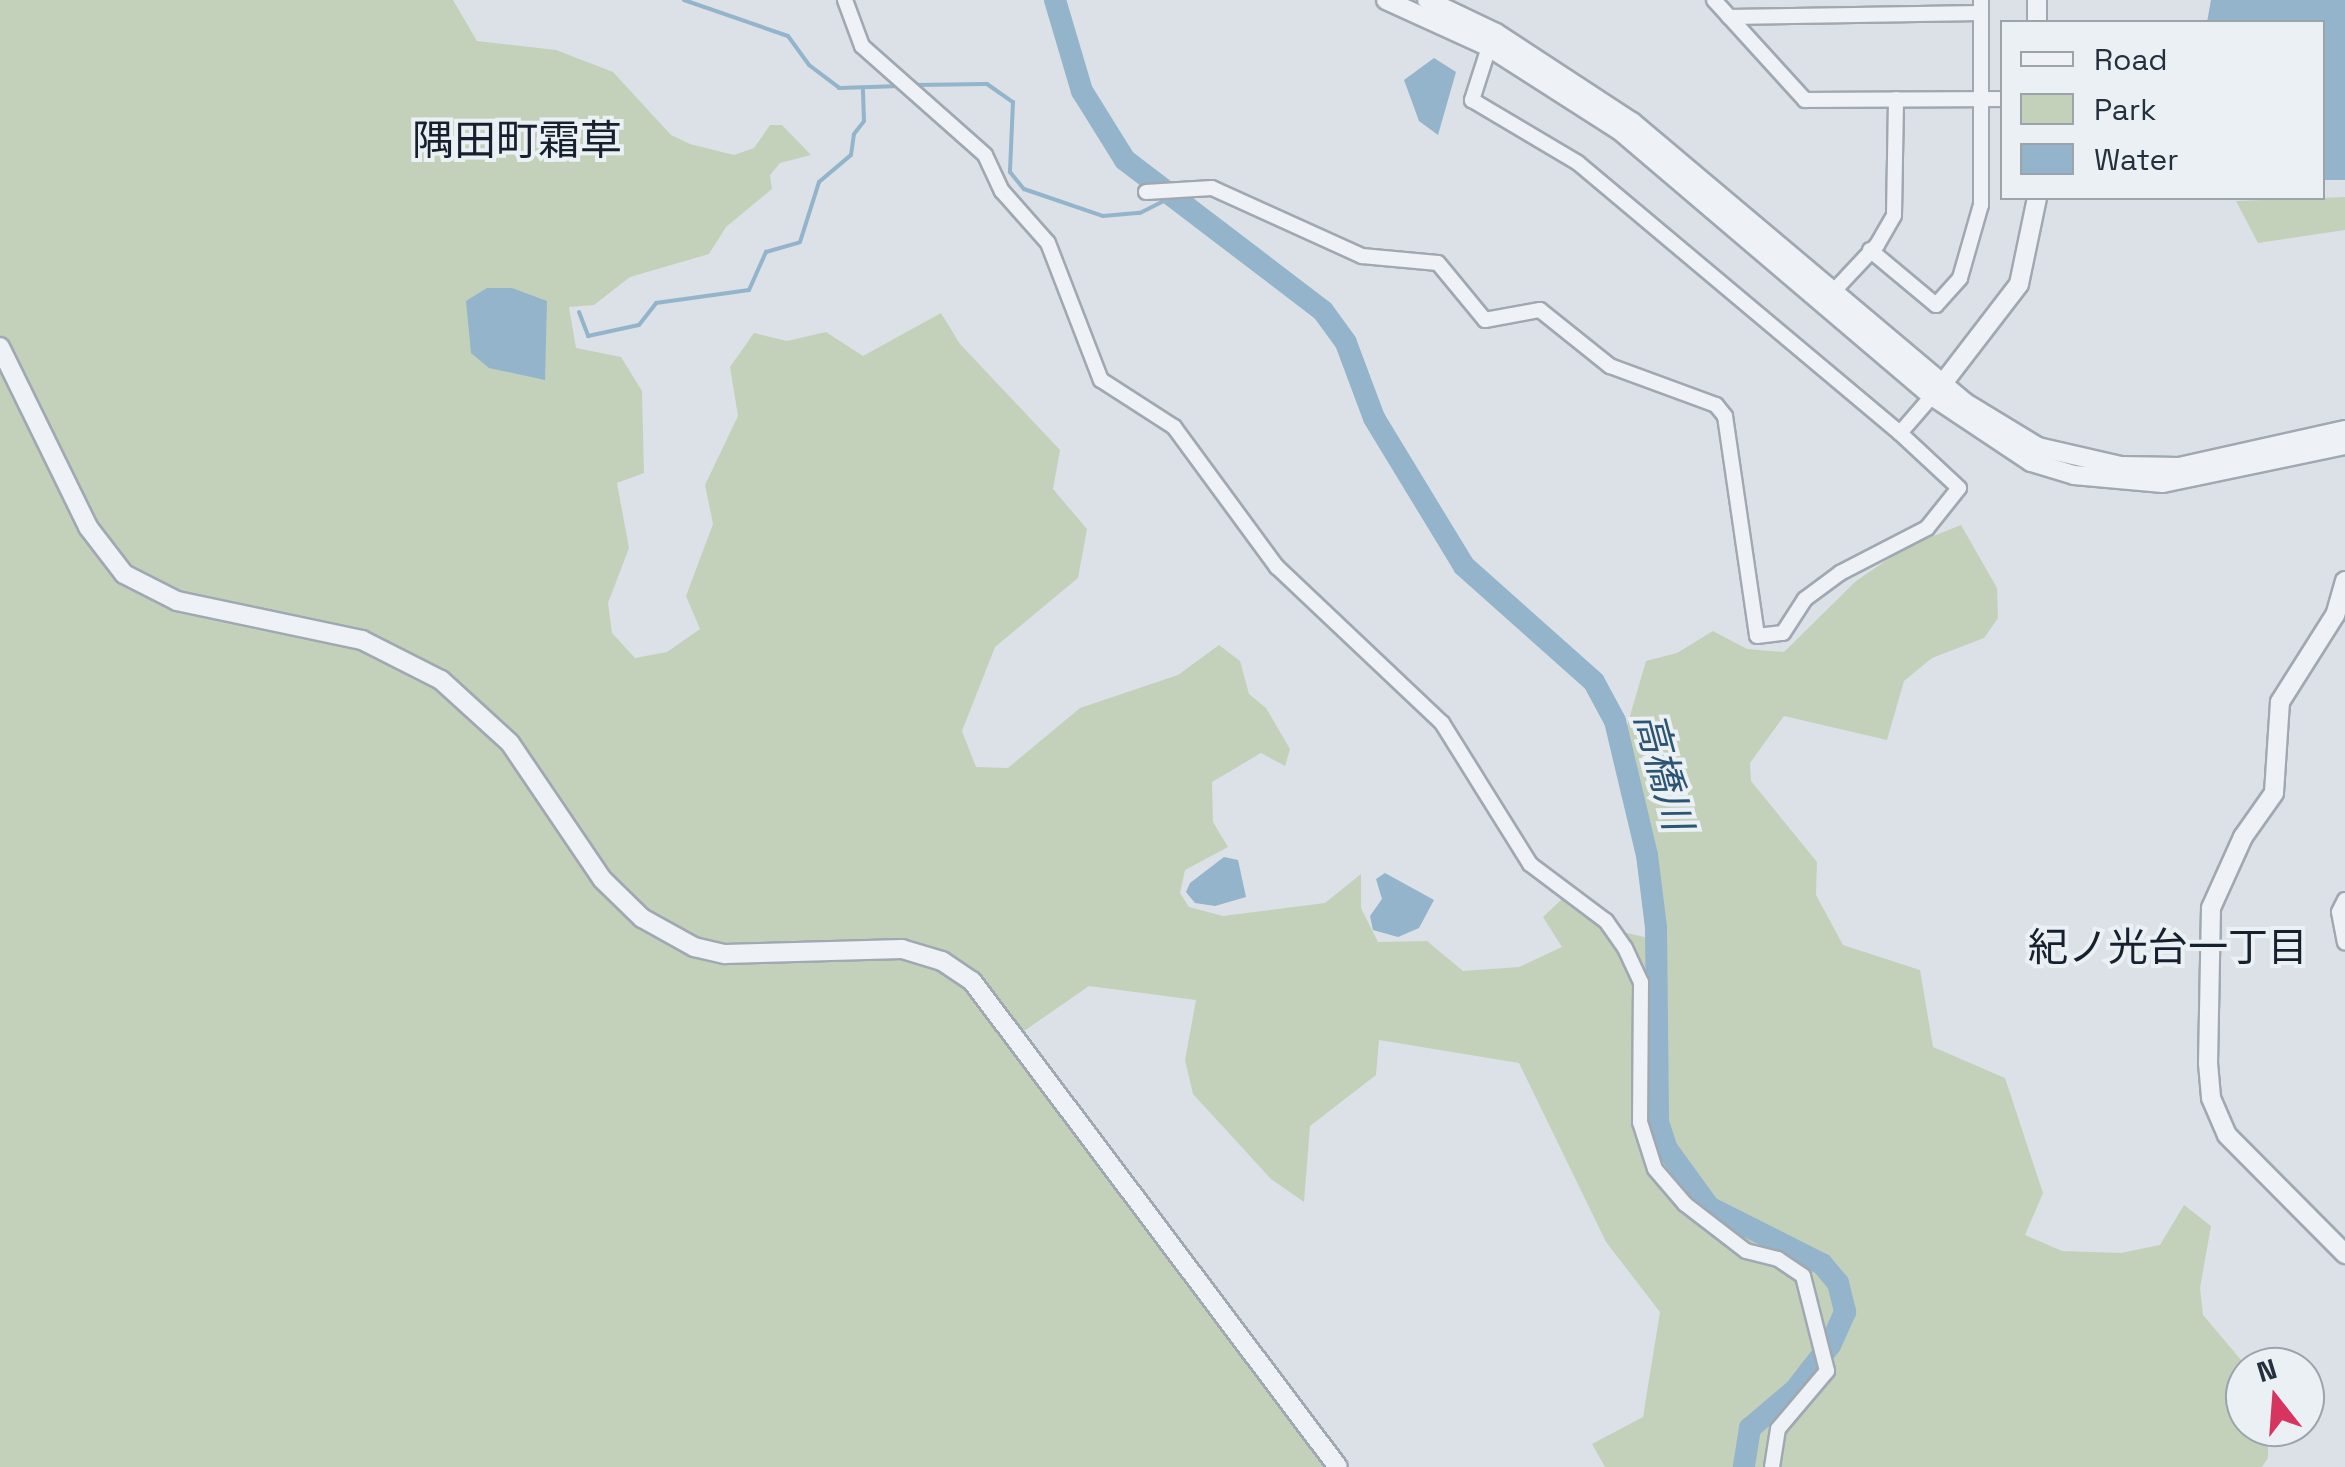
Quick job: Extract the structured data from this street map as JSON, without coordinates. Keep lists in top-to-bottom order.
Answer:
{
  "districts": ["隅田町霜草", "紀ノ光台一丁目"],
  "water": ["高橋川"],
  "legend": ["Road", "Park", "Water"],
  "north": "top"
}
